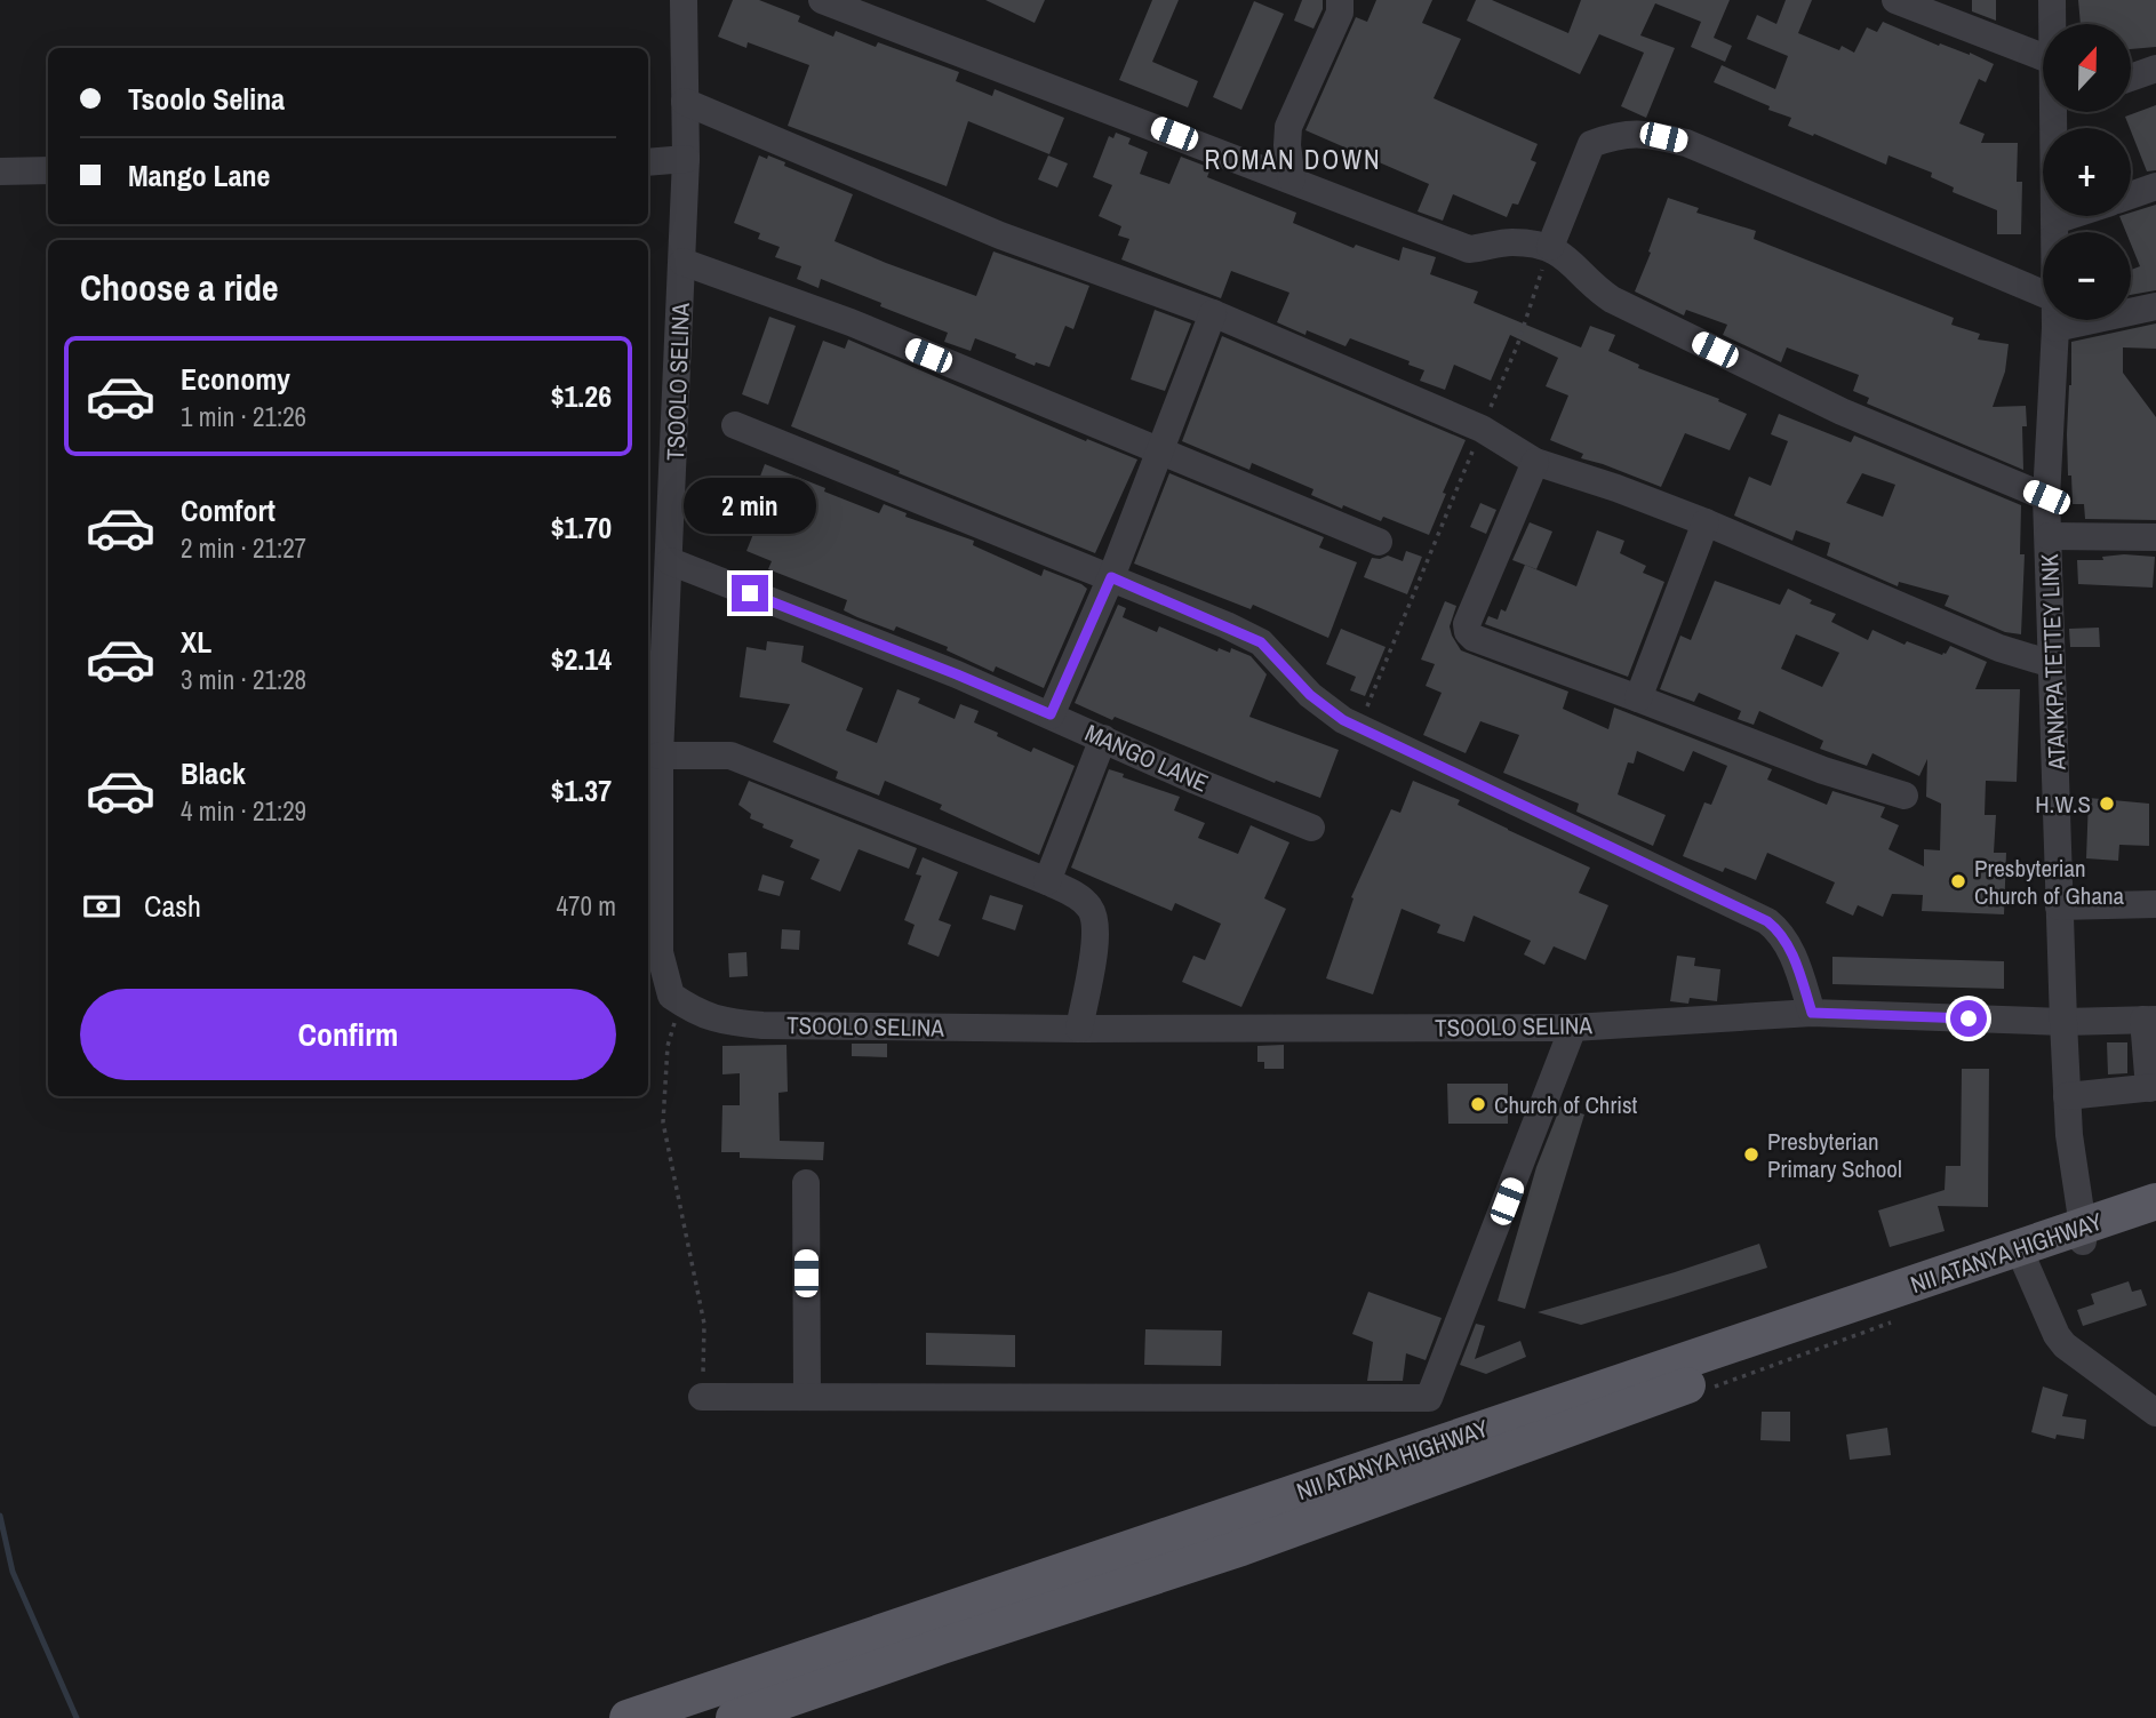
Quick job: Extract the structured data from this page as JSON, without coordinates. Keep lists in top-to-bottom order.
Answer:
{
  "streets": {
    "main road": ["NII ATANYA HIGHWAY"],
    "street": ["TSOOLO SELINA", "ATANKPA TETTEY LINK", "MANGO LANE"]
  },
  "crossings": [
    ["TSOOLO SELINA", "ATANKPA TETTEY LINK"],
    ["TSOOLO SELINA", "MANGO LANE"],
    ["ATANKPA TETTEY LINK", "NII ATANYA HIGHWAY"]
  ],
  "districts": ["ROMAN DOWN"],
  "places": [
    "H.W.S",
    "Presbyterian Church of Ghana",
    "Church of Christ",
    "Presbyterian Primary School"
  ],
  "north": "top",
  "page": {
    "map_buttons": ["+", "−"],
    "banner": ["Tsoolo Selina", "Mango Lane"],
    "heading": "Choose a ride",
    "list": [
      {
        "name": "Economy",
        "note": "1 min · 21:26",
        "value": "$1.26"
      },
      {
        "name": "Comfort",
        "note": "2 min · 21:27",
        "value": "$1.70"
      },
      {
        "name": "XL",
        "note": "3 min · 21:28",
        "value": "$2.14"
      },
      {
        "name": "Black",
        "note": "4 min · 21:29",
        "value": "$1.37"
      }
    ],
    "bubble": "2 min",
    "pay": ["Cash", "470 m"],
    "buttons": "Confirm"
  }
}
